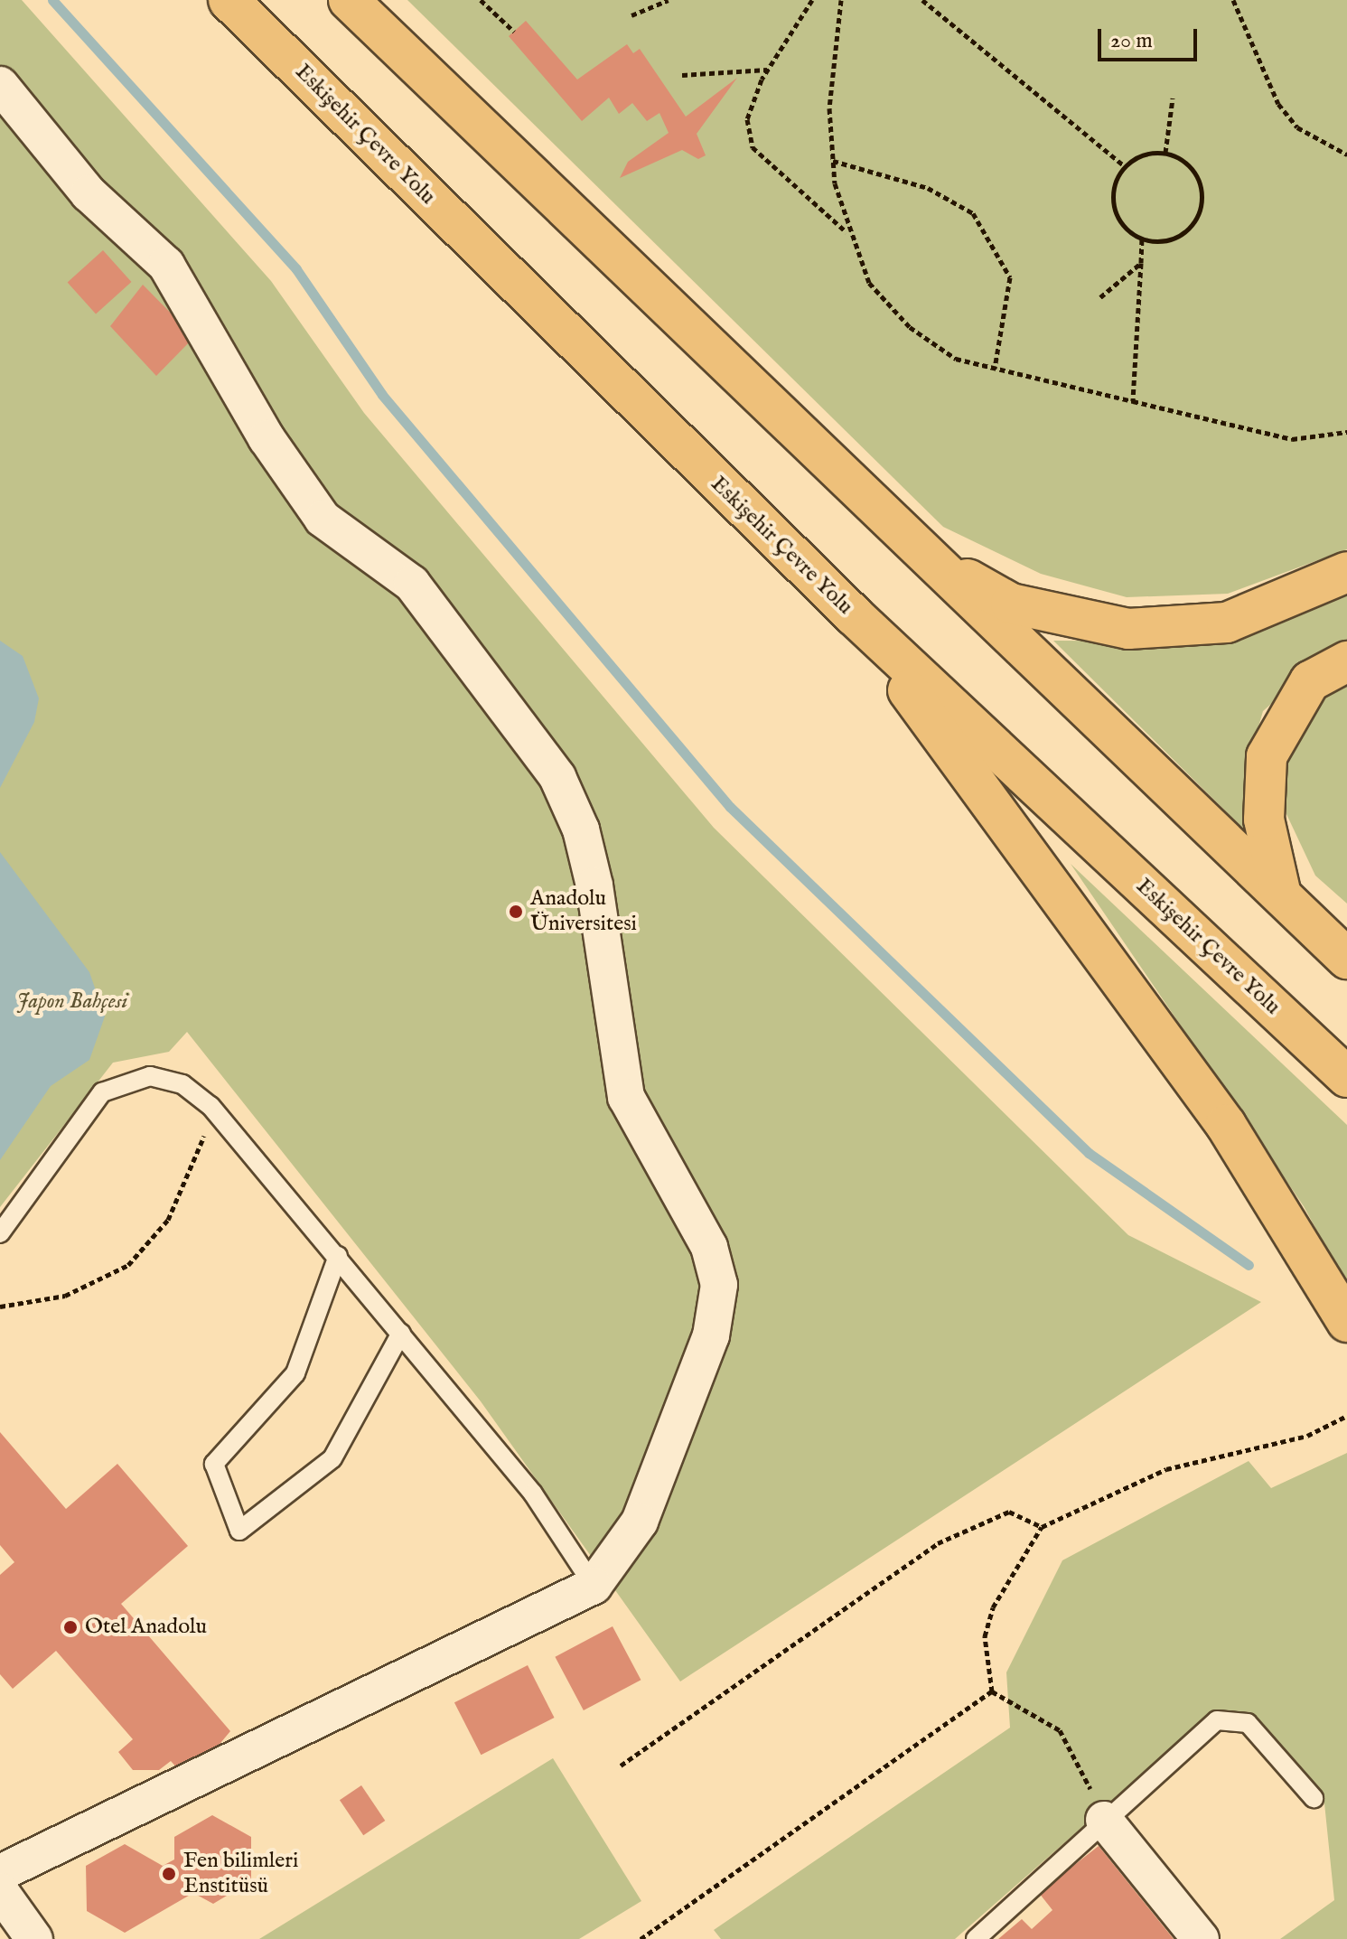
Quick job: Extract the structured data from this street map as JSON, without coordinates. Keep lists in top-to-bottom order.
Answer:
{
  "streets": {
    "highway": ["Eskişehir Çevre Yolu"]
  },
  "parks": ["Japon Bahçesi"],
  "places": ["Anadolu Üniversitesi", "Otel Anadolu", "Fen bilimleri Enstitüsü"],
  "scale_bar": "20 m"
}
